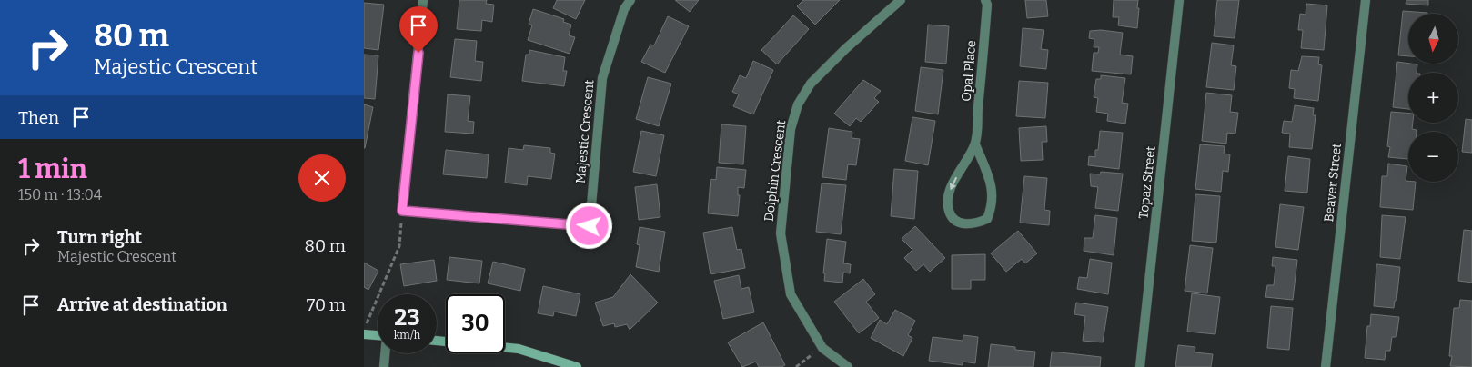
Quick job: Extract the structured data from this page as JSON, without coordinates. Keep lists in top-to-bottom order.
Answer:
{
  "streets": {
    "street": [
      "Opal Place",
      "Majestic Crescent",
      "Dolphin Crescent",
      "Topaz Street",
      "Beaver Street"
    ]
  },
  "north": "bottom",
  "page": {
    "turn": ["80 m", "Majestic Crescent"],
    "map_buttons": ["+", "−"],
    "then": "Then",
    "heading": ["1 min", "150 m · 13:04"],
    "list": [
      {
        "name": "Turn right",
        "note": "Majestic Crescent",
        "value": "80 m"
      },
      {
        "name": "Arrive at destination",
        "value": "70 m"
      }
    ],
    "speed": "23 km/h",
    "limit": "30"
  }
}
